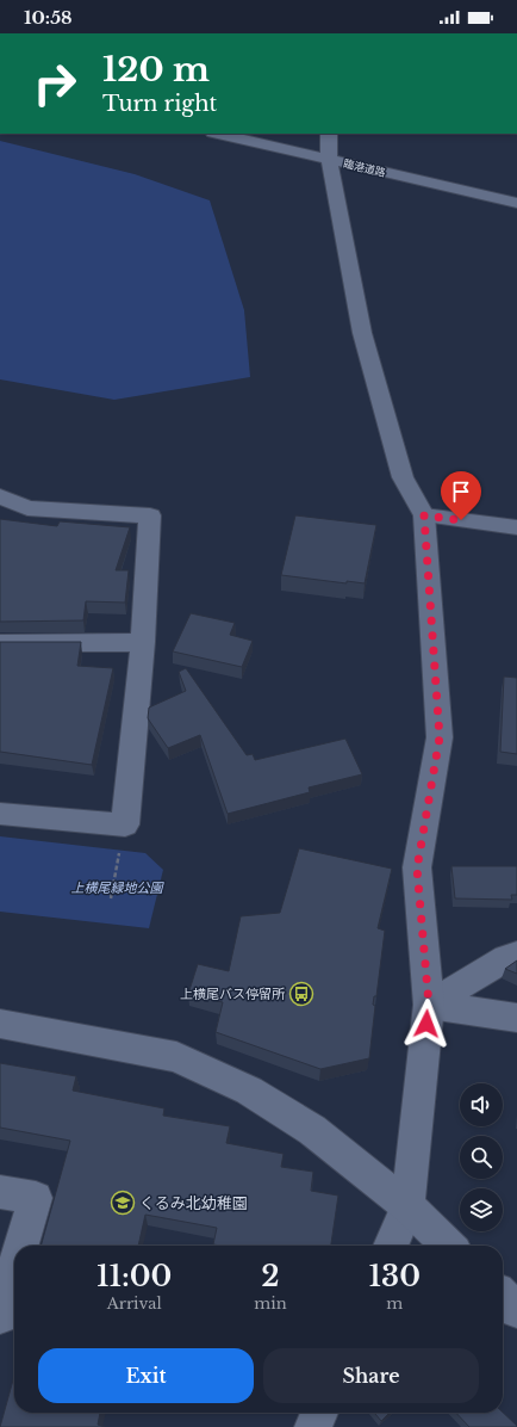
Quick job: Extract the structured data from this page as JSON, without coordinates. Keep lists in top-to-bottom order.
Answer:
{
  "streets": {
    "street": ["臨港道路"]
  },
  "parks": ["上横尾緑地公園"],
  "places": {
    "bus stop": ["上横尾バス停留所"],
    "school or university": ["くるみ北幼稚園"]
  },
  "page": {
    "status": "10:58",
    "turn": ["120 m", "Turn right"],
    "eta": [
      "11:00",
      "Arrival",
      "2",
      "min",
      "130",
      "m"
    ],
    "buttons": ["Exit", "Share"]
  }
}
